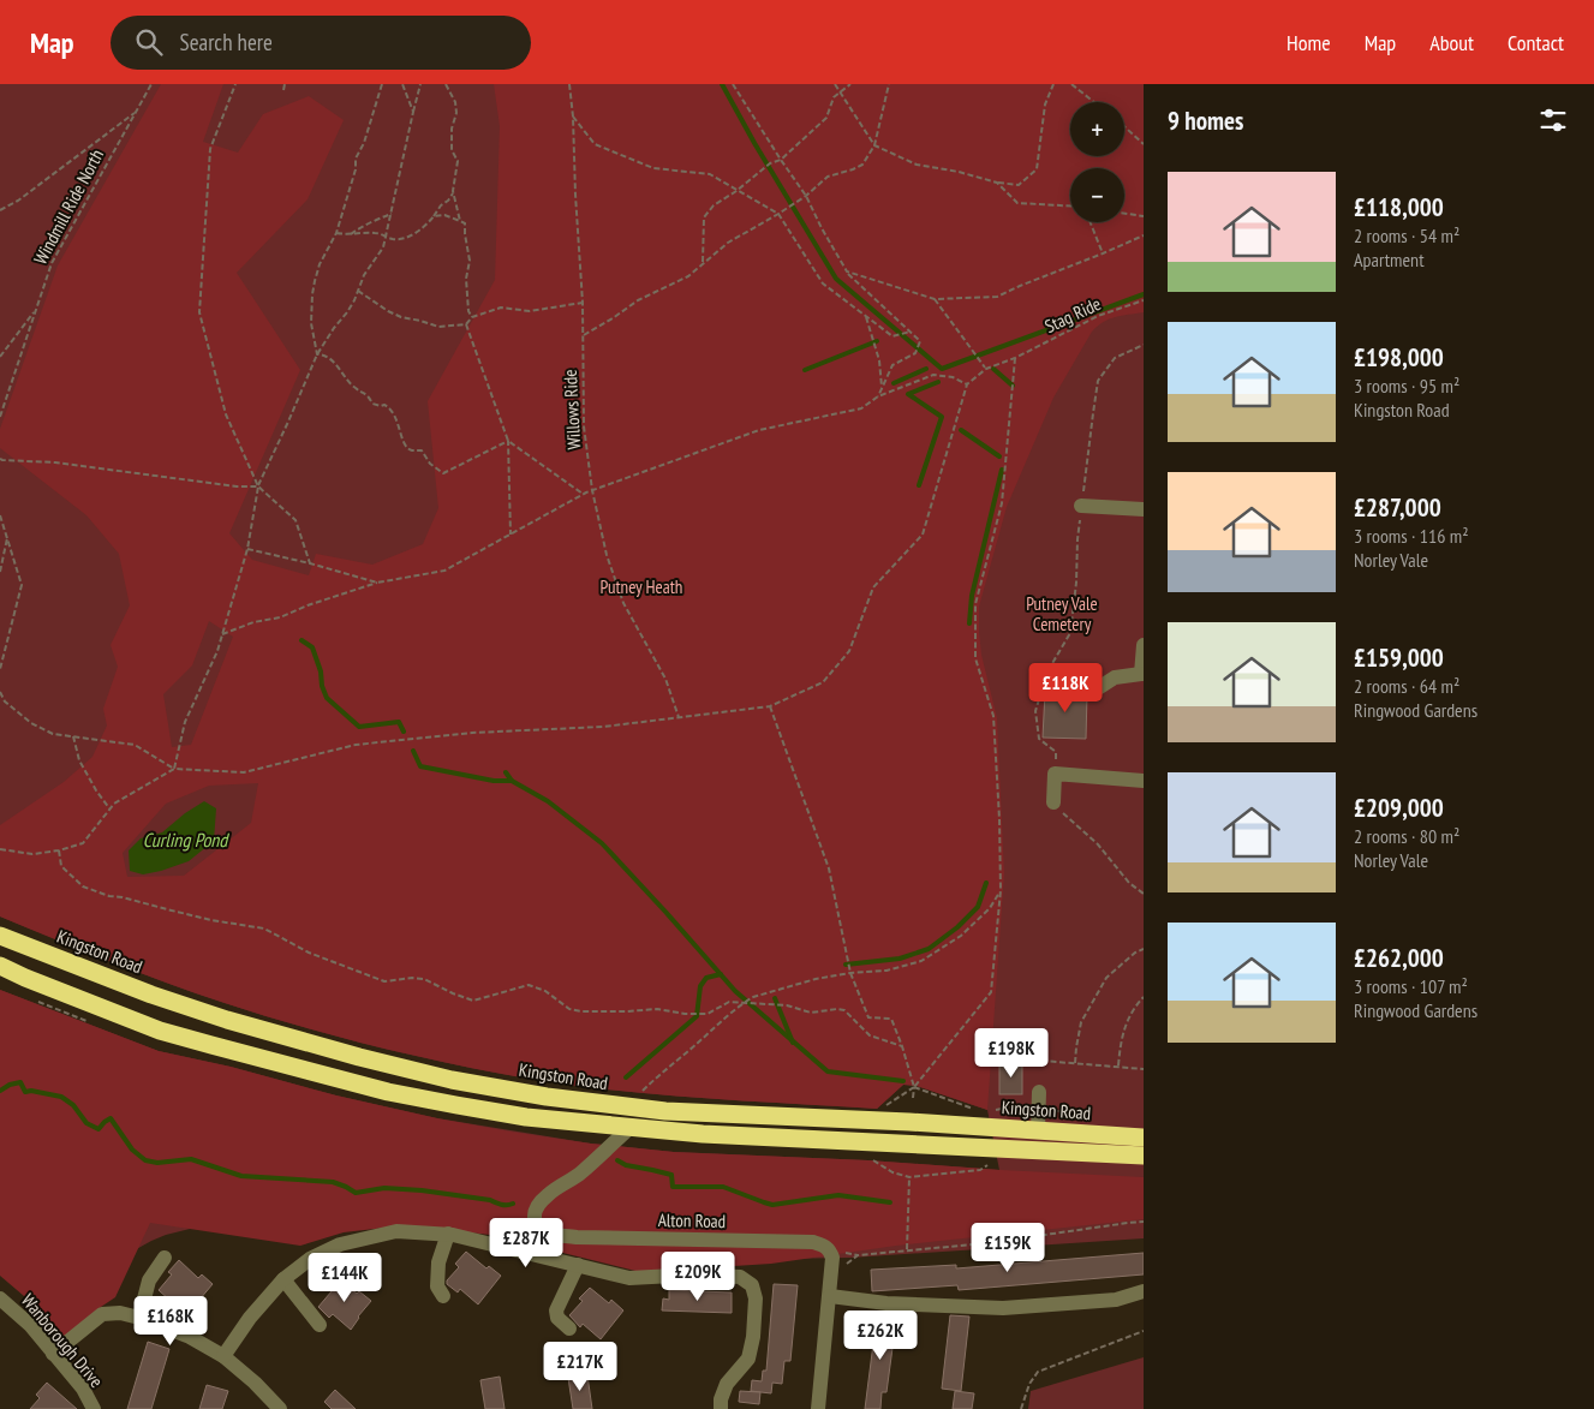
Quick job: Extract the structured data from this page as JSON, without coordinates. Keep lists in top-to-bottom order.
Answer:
{
  "streets": {
    "highway": ["Kingston Road"],
    "street": ["Alton Road", "Wanborough Drive"],
    "path": ["Windmill Ride North", "Stag Ride", "Willows Ride"]
  },
  "water": ["Curling Pond"],
  "parks": ["Putney Heath", "Putney Vale Cemetery"],
  "page": {
    "header": "Map",
    "search": "Search here",
    "nav": [
      "Home",
      "Map",
      "About",
      "Contact"
    ],
    "heading": "9 homes",
    "map_buttons": ["+", "−"],
    "list": [
      {
        "name": "£118,000",
        "note": "2 rooms · 54 m² · Apartment"
      },
      {
        "name": "£198,000",
        "note": "3 rooms · 95 m² · Kingston Road"
      },
      {
        "name": "£287,000",
        "note": "3 rooms · 116 m² · Norley Vale"
      },
      {
        "name": "£159,000",
        "note": "2 rooms · 64 m² · Ringwood Gardens"
      },
      {
        "name": "£209,000",
        "note": "2 rooms · 80 m² · Norley Vale"
      },
      {
        "name": "£262,000",
        "note": "3 rooms · 107 m² · Ringwood Gardens"
      }
    ],
    "price": [
      "£118K",
      "£198K",
      "£287K",
      "£159K",
      "£209K",
      "£144K",
      "£168K",
      "£262K",
      "£217K"
    ]
  }
}
